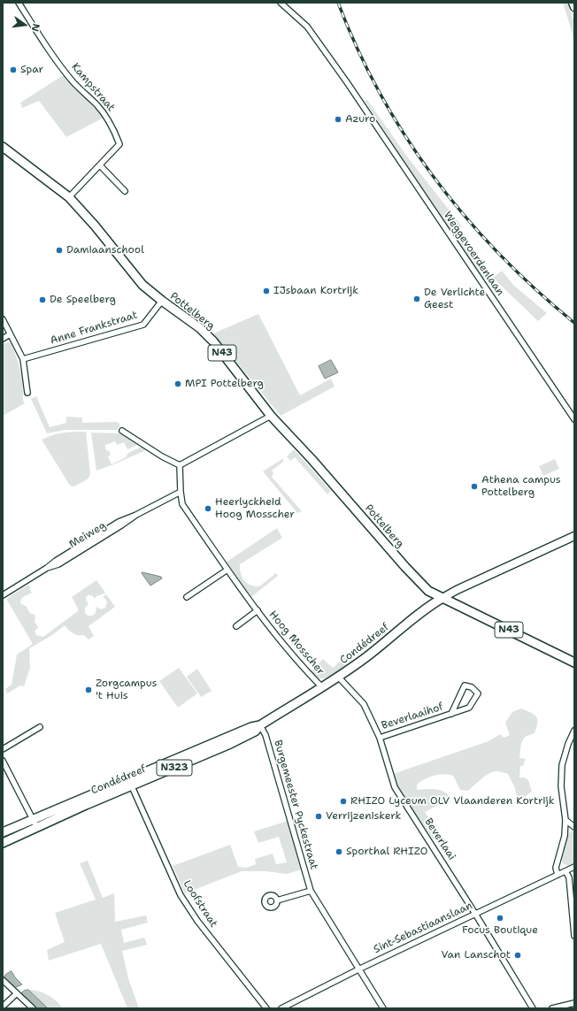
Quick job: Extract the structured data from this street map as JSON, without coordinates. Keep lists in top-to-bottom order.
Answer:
{
  "streets": {
    "main road": [
      "Pottelberg",
      "N43",
      "Condédreef",
      "N323"
    ],
    "street": [
      "Kampstraat",
      "Weggevoerdenlaan",
      "Anne Frankstraat",
      "Meiweg",
      "Hoog Mosscher",
      "Beverlaaihof",
      "Burgemeester Pyckestraat",
      "Beverlaai",
      "Loofstraat",
      "Sint-Sebastiaanslaan"
    ]
  },
  "crossings": [
    ["Kampstraat", "Pottelberg"],
    ["Pottelberg", "Anne Frankstraat"],
    ["Pottelberg", "N43"],
    ["Pottelberg", "Condédreef"],
    ["N43", "Condédreef"],
    ["Meiweg", "Hoog Mosscher"],
    ["Hoog Mosscher", "Condédreef"],
    ["Condédreef", "Burgemeester Pyckestraat"],
    ["Condédreef", "Beverlaai"],
    ["Condédreef", "Loofstraat"],
    ["Beverlaaihof", "Beverlaai"],
    ["Burgemeester Pyckestraat", "Sint-Sebastiaanslaan"],
    ["Beverlaai", "Sint-Sebastiaanslaan"]
  ],
  "places": [
    "Spar",
    "Azuro",
    "Damiaanschool",
    "IJsbaan Kortrijk",
    "De Verlichte Geest",
    "De Speelberg",
    "MPI Pottelberg",
    "Athena campus Pottelberg",
    "Heerlyckheid Hoog Mosscher",
    "Zorgcampus 't Huis",
    "RHIZO Lyceum OLV Vlaanderen Kortrijk",
    "Verrijzeniskerk",
    "Sporthal RHIZO",
    "Focus Boutique",
    "Van Lanschot"
  ],
  "north": "right"
}
